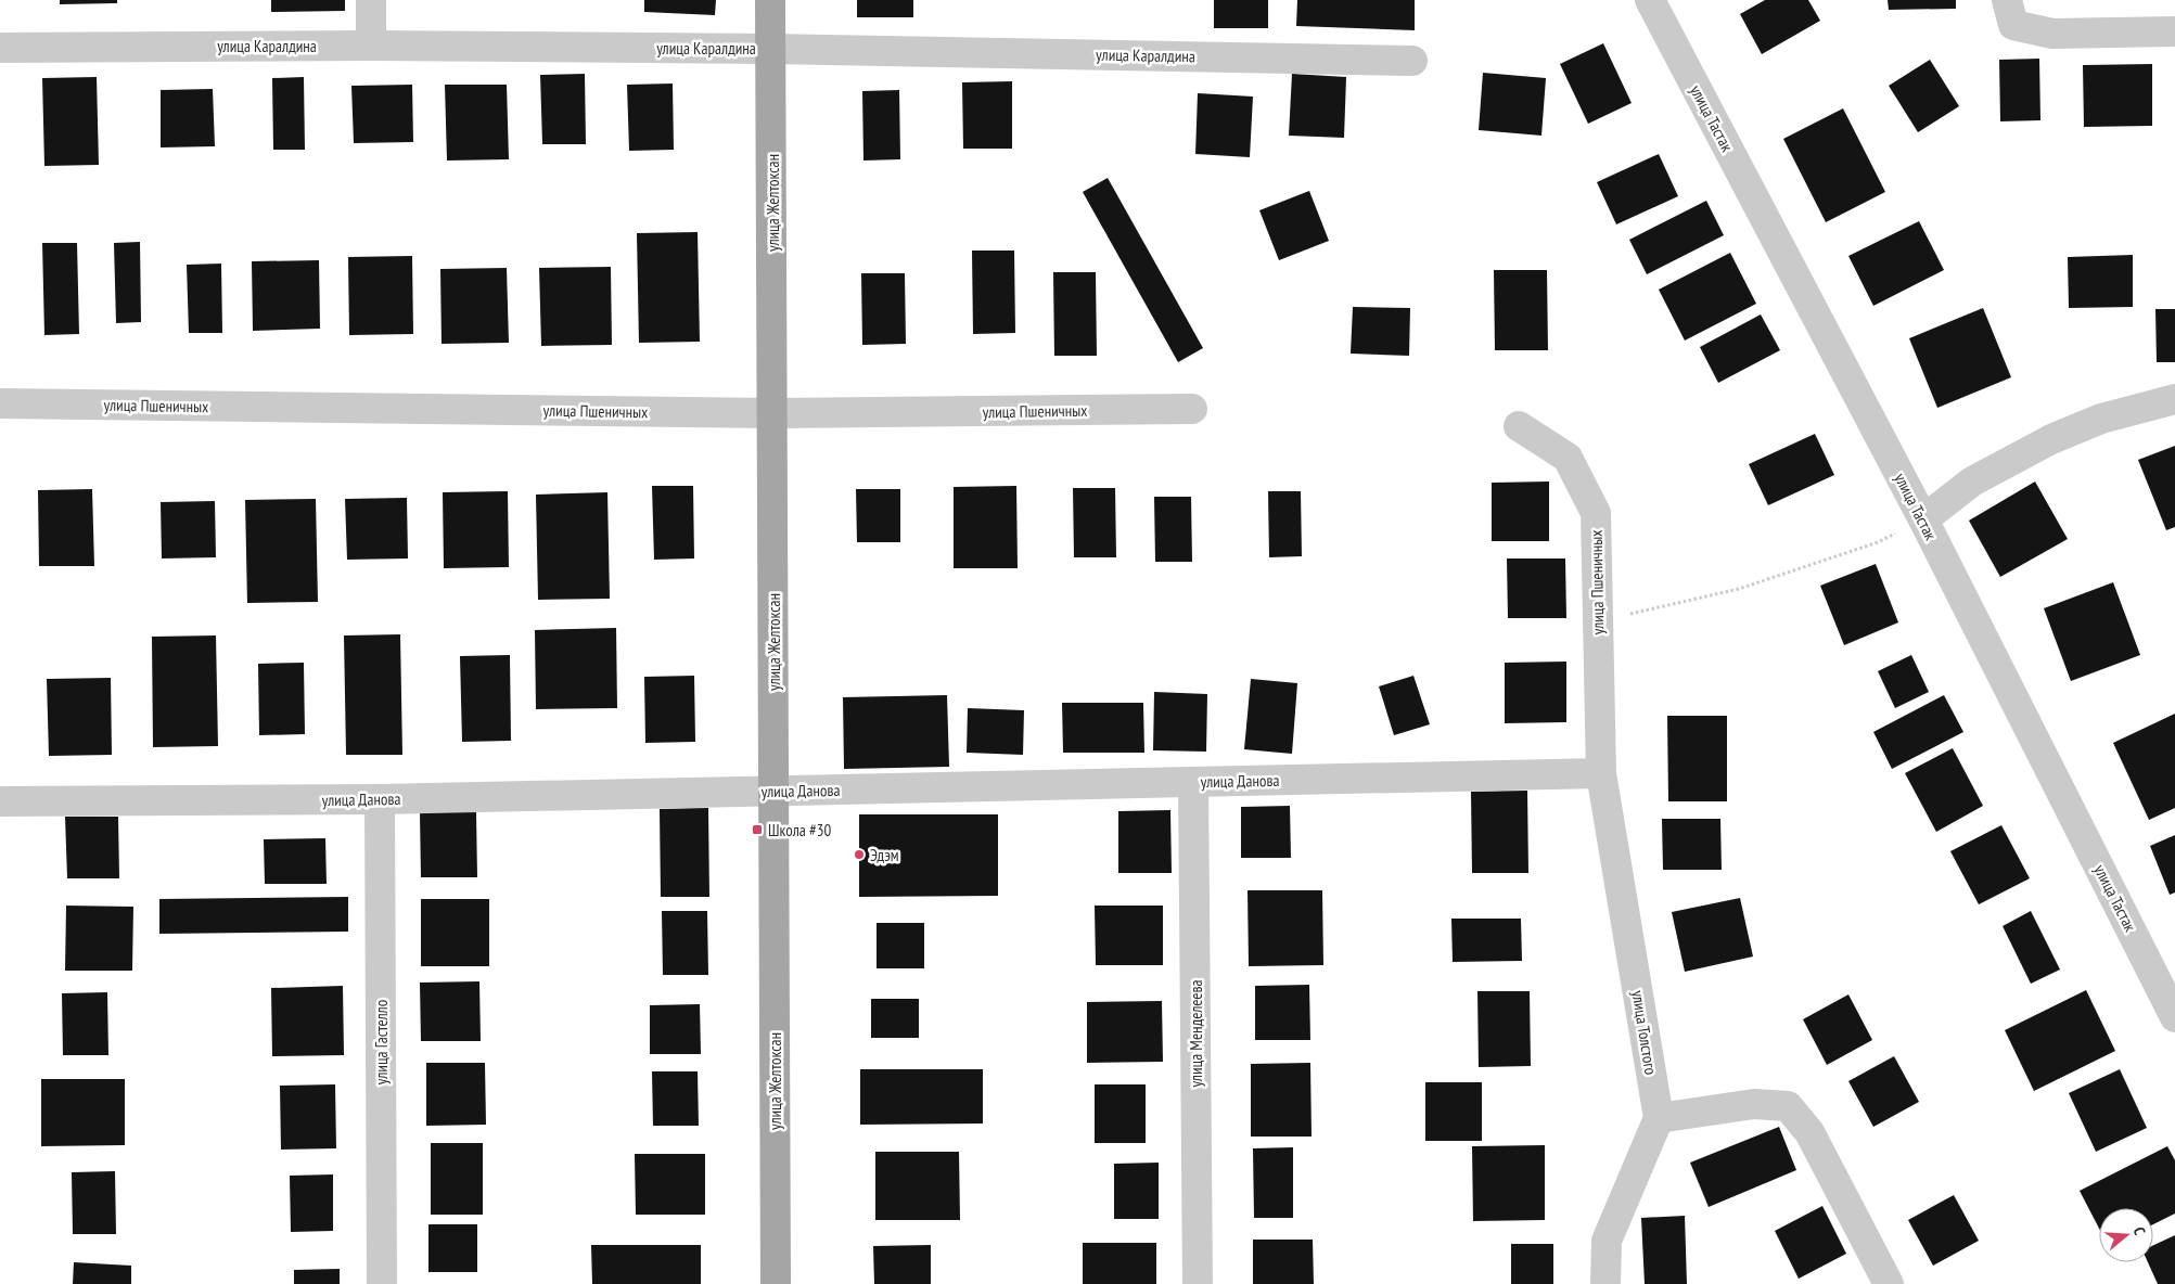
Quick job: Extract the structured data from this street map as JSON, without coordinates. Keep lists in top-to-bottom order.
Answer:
{
  "streets": {
    "main road": ["улица Желтоксан"],
    "street": [
      "улица Каралдина",
      "улица Тастак",
      "улица Пшеничных",
      "улица Данова",
      "улица Толстого",
      "улица Менделеева",
      "улица Гастелло"
    ]
  },
  "crossings": [
    ["улица Каралдина", "улица Желтоксан"],
    ["улица Желтоксан", "улица Пшеничных"],
    ["улица Желтоксан", "улица Данова"],
    ["улица Пшеничных", "улица Данова"],
    ["улица Пшеничных", "улица Толстого"],
    ["улица Данова", "улица Толстого"],
    ["улица Данова", "улица Менделеева"],
    ["улица Данова", "улица Гастелло"]
  ],
  "places": {
    "transit": ["Школа #30"],
    "other": ["Эдэм"]
  },
  "north": "right"
}
